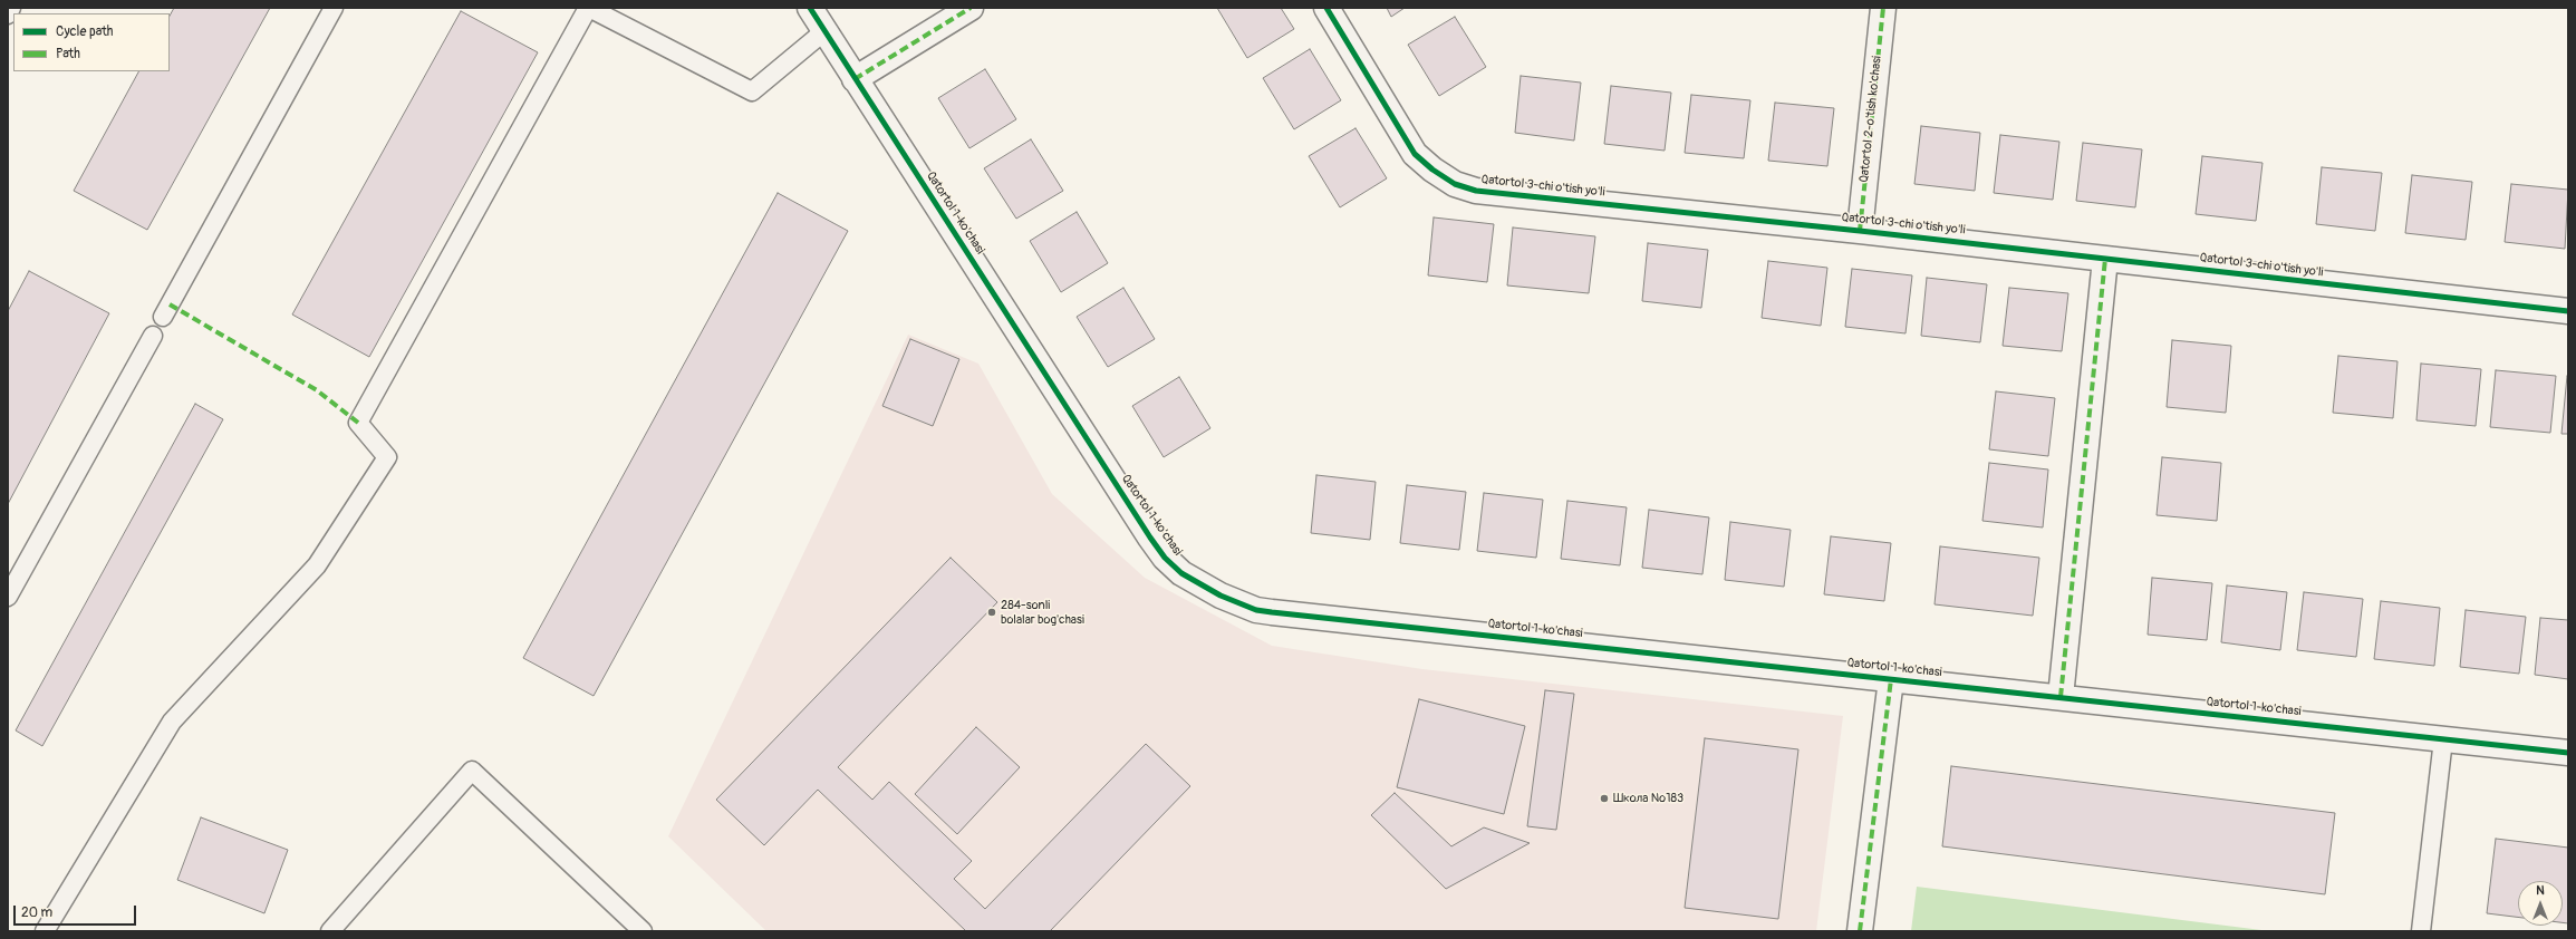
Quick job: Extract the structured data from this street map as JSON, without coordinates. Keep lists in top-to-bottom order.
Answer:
{
  "streets": {
    "street": ["Qatortol 2-o'tish ko'chasi", "Qatortol 3-chi o'tish yo'li", "Qatortol 1-ko'chasi"]
  },
  "crossings": [
    ["Qatortol 2-o'tish ko'chasi", "Qatortol 3-chi o'tish yo'li"]
  ],
  "places": ["284-sonli bolalar bog'chasi", "Школа №183"],
  "legend": ["Cycle path", "Path"],
  "scale_bar": "20 m",
  "north": "top"
}
